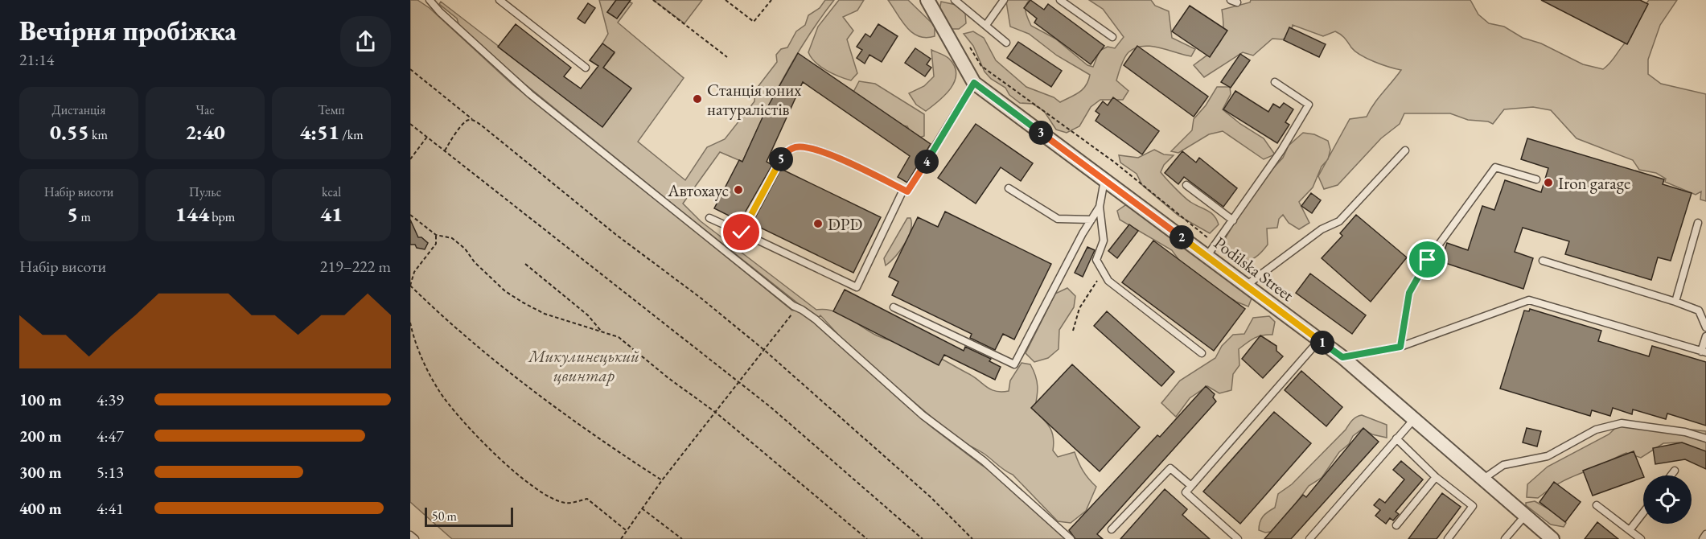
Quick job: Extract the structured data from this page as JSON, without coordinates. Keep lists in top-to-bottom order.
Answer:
{
  "streets": {
    "street": ["Podilska Street"]
  },
  "parks": ["Микулинецький цвинтар"],
  "places": [
    "Станція юних натуралістів",
    "Iron garage",
    "Автохаус",
    "DPD"
  ],
  "scale_bar": "50 m",
  "page": {
    "heading": ["Вечірня пробіжка", "21:14"],
    "stats": [
      ["Дистанція", "0.55 km"],
      ["Час", "2:40"],
      ["Темп", "4:51 /km"],
      ["Набір висоти", "5 m"],
      ["Пульс", "144 bpm"],
      ["kcal", "41"]
    ],
    "pins": [
      "3",
      "5",
      "4",
      "2",
      "1"
    ],
    "chart": ["Набір висоти", "219–222 m"],
    "list": [
      {
        "name": "100 m",
        "note": "4:39"
      },
      {
        "name": "200 m",
        "note": "4:47"
      },
      {
        "name": "300 m",
        "note": "5:13"
      },
      {
        "name": "400 m",
        "note": "4:41"
      }
    ],
    "scale": "50 m"
  }
}
